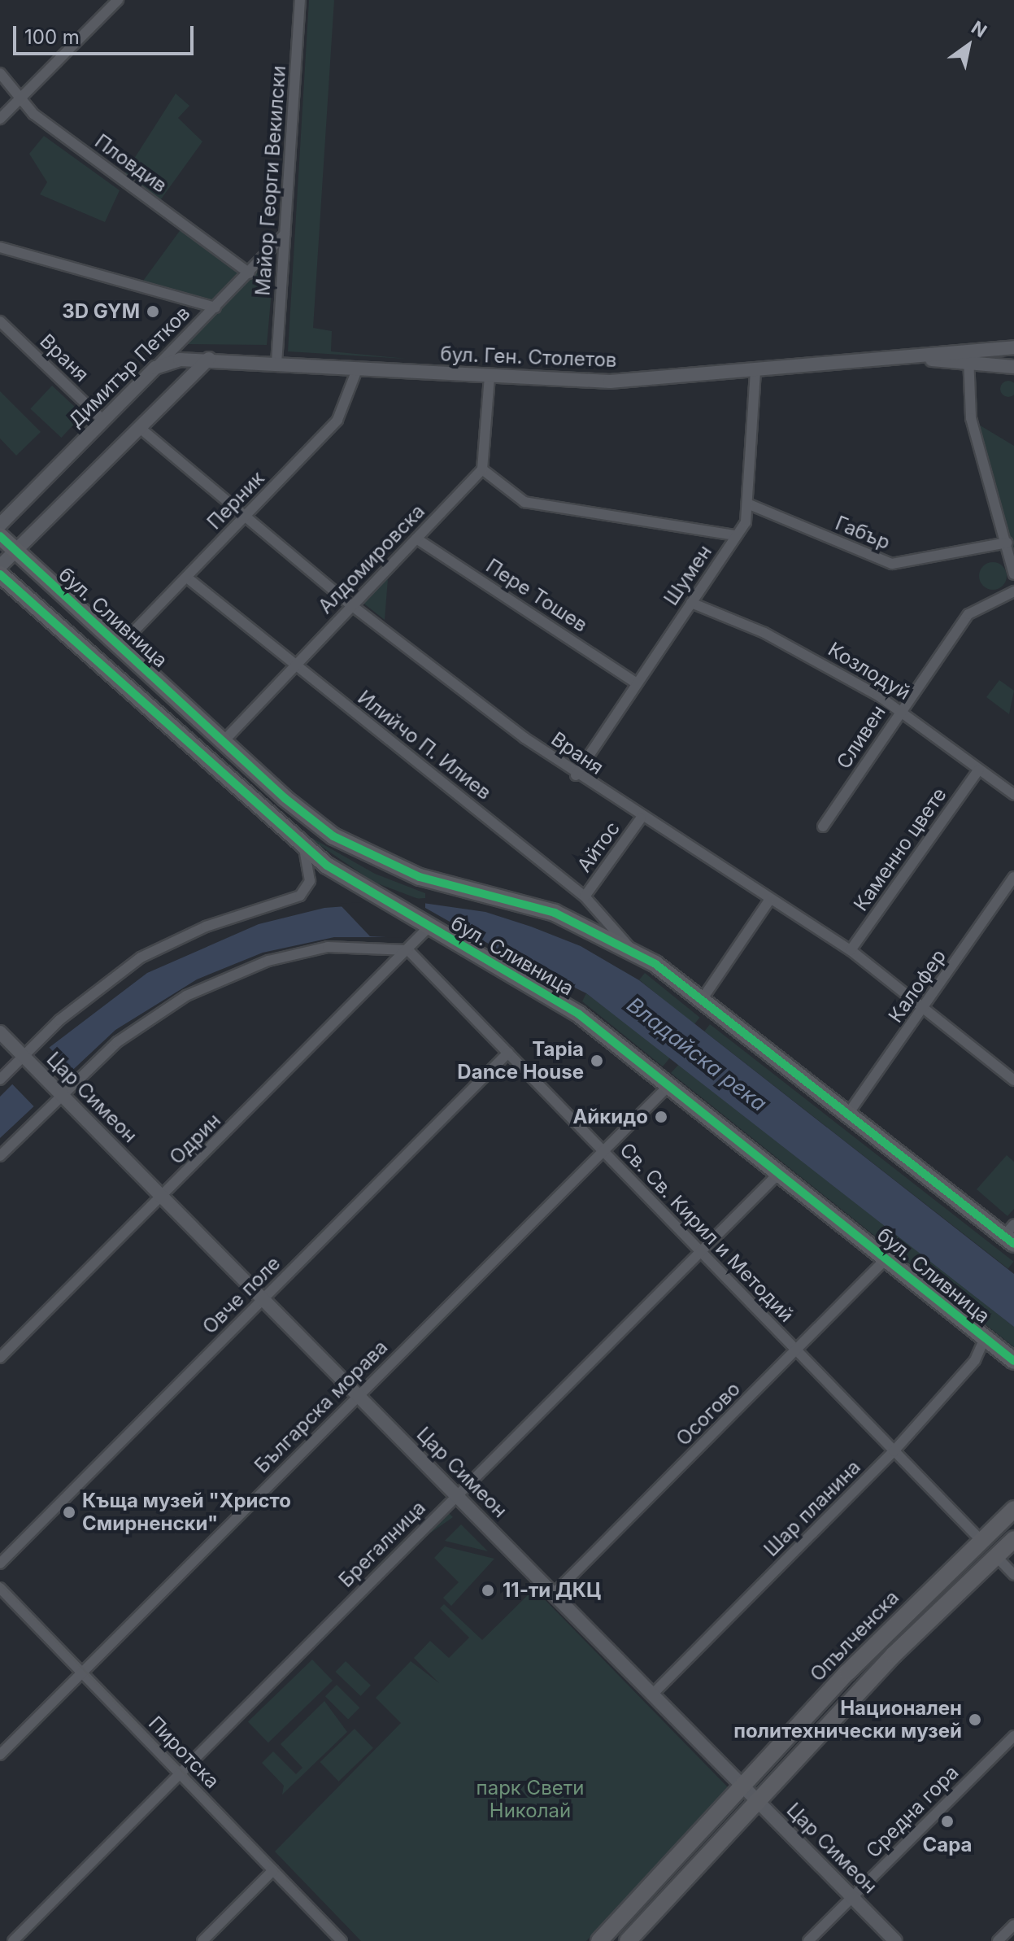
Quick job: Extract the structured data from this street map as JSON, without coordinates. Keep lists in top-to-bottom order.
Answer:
{
  "streets": {
    "main road": ["бул. Сливница", "Опълченска"],
    "street": [
      "Пловдив",
      "Майор Георги Векилски",
      "бул. Ген. Столетов",
      "Враня",
      "Димитър Петков",
      "Перник",
      "Габър",
      "Алдомировска",
      "Шумен",
      "Пере Тошев",
      "Козлодуй",
      "Сливен",
      "Илийчо П. Илиев",
      "Айтос",
      "Каменно цвете",
      "Калофер",
      "Цар Симеон",
      "Одрин",
      "Св. Св. Кирил и Методий",
      "Овче поле",
      "Българска морава",
      "Осогово",
      "Шар планина",
      "Брегалница",
      "Пиротска",
      "Средна гора"
    ]
  },
  "crossings": [
    ["Пловдив", "Димитър Петков"],
    ["Майор Георги Векилски", "бул. Ген. Столетов"],
    ["Майор Георги Векилски", "Димитър Петков"],
    ["бул. Ген. Столетов", "Димитър Петков"],
    ["бул. Ген. Столетов", "Перник"],
    ["бул. Ген. Столетов", "Шумен"],
    ["Враня", "Димитър Петков"],
    ["Враня", "Перник"],
    ["Враня", "Алдомировска"],
    ["Враня", "Шумен"],
    ["Враня", "Айтос"],
    ["Враня", "Каменно цвете"],
    ["Враня", "Калофер"],
    ["Перник", "бул. Сливница"],
    ["Перник", "Илийчо П. Илиев"],
    ["Габър", "Шумен"],
    ["Алдомировска", "Пере Тошев"],
    ["Алдомировска", "бул. Сливница"],
    ["Алдомировска", "Илийчо П. Илиев"],
    ["Шумен", "Пере Тошев"],
    ["Шумен", "Козлодуй"],
    ["бул. Сливница", "Илийчо П. Илиев"],
    ["бул. Сливница", "Калофер"],
    ["бул. Сливница", "Одрин"],
    ["бул. Сливница", "Българска морава"],
    ["бул. Сливница", "Осогово"],
    ["бул. Сливница", "Шар планина"],
    ["бул. Сливница", "Брегалница"],
    ["Козлодуй", "Сливен"],
    ["Козлодуй", "Каменно цвете"],
    ["Илийчо П. Илиев", "Айтос"],
    ["Цар Симеон", "Одрин"],
    ["Цар Симеон", "Овче поле"],
    ["Цар Симеон", "Българска морава"],
    ["Цар Симеон", "Осогово"],
    ["Цар Симеон", "Шар планина"],
    ["Цар Симеон", "Брегалница"],
    ["Цар Симеон", "Опълченска"],
    ["Цар Симеон", "Средна гора"],
    ["Одрин", "Св. Св. Кирил и Методий"],
    ["Св. Св. Кирил и Методий", "Овче поле"],
    ["Св. Св. Кирил и Методий", "Българска морава"],
    ["Св. Св. Кирил и Методий", "Осогово"],
    ["Св. Св. Кирил и Методий", "Шар планина"],
    ["Св. Св. Кирил и Методий", "Брегалница"],
    ["Св. Св. Кирил и Методий", "Опълченска"],
    ["Българска морава", "Пиротска"],
    ["Брегалница", "Пиротска"]
  ],
  "water": ["Владайска река"],
  "parks": ["парк Свети Николай"],
  "places": [
    "3D GYM",
    "Tapia Dance House",
    "Айкидо",
    "Къща музей \"Христо Смирненски\"",
    "11-ти ДКЦ",
    "Национален политехнически музей",
    "Сара"
  ],
  "scale_bar": "100 m",
  "north": "top right"
}
